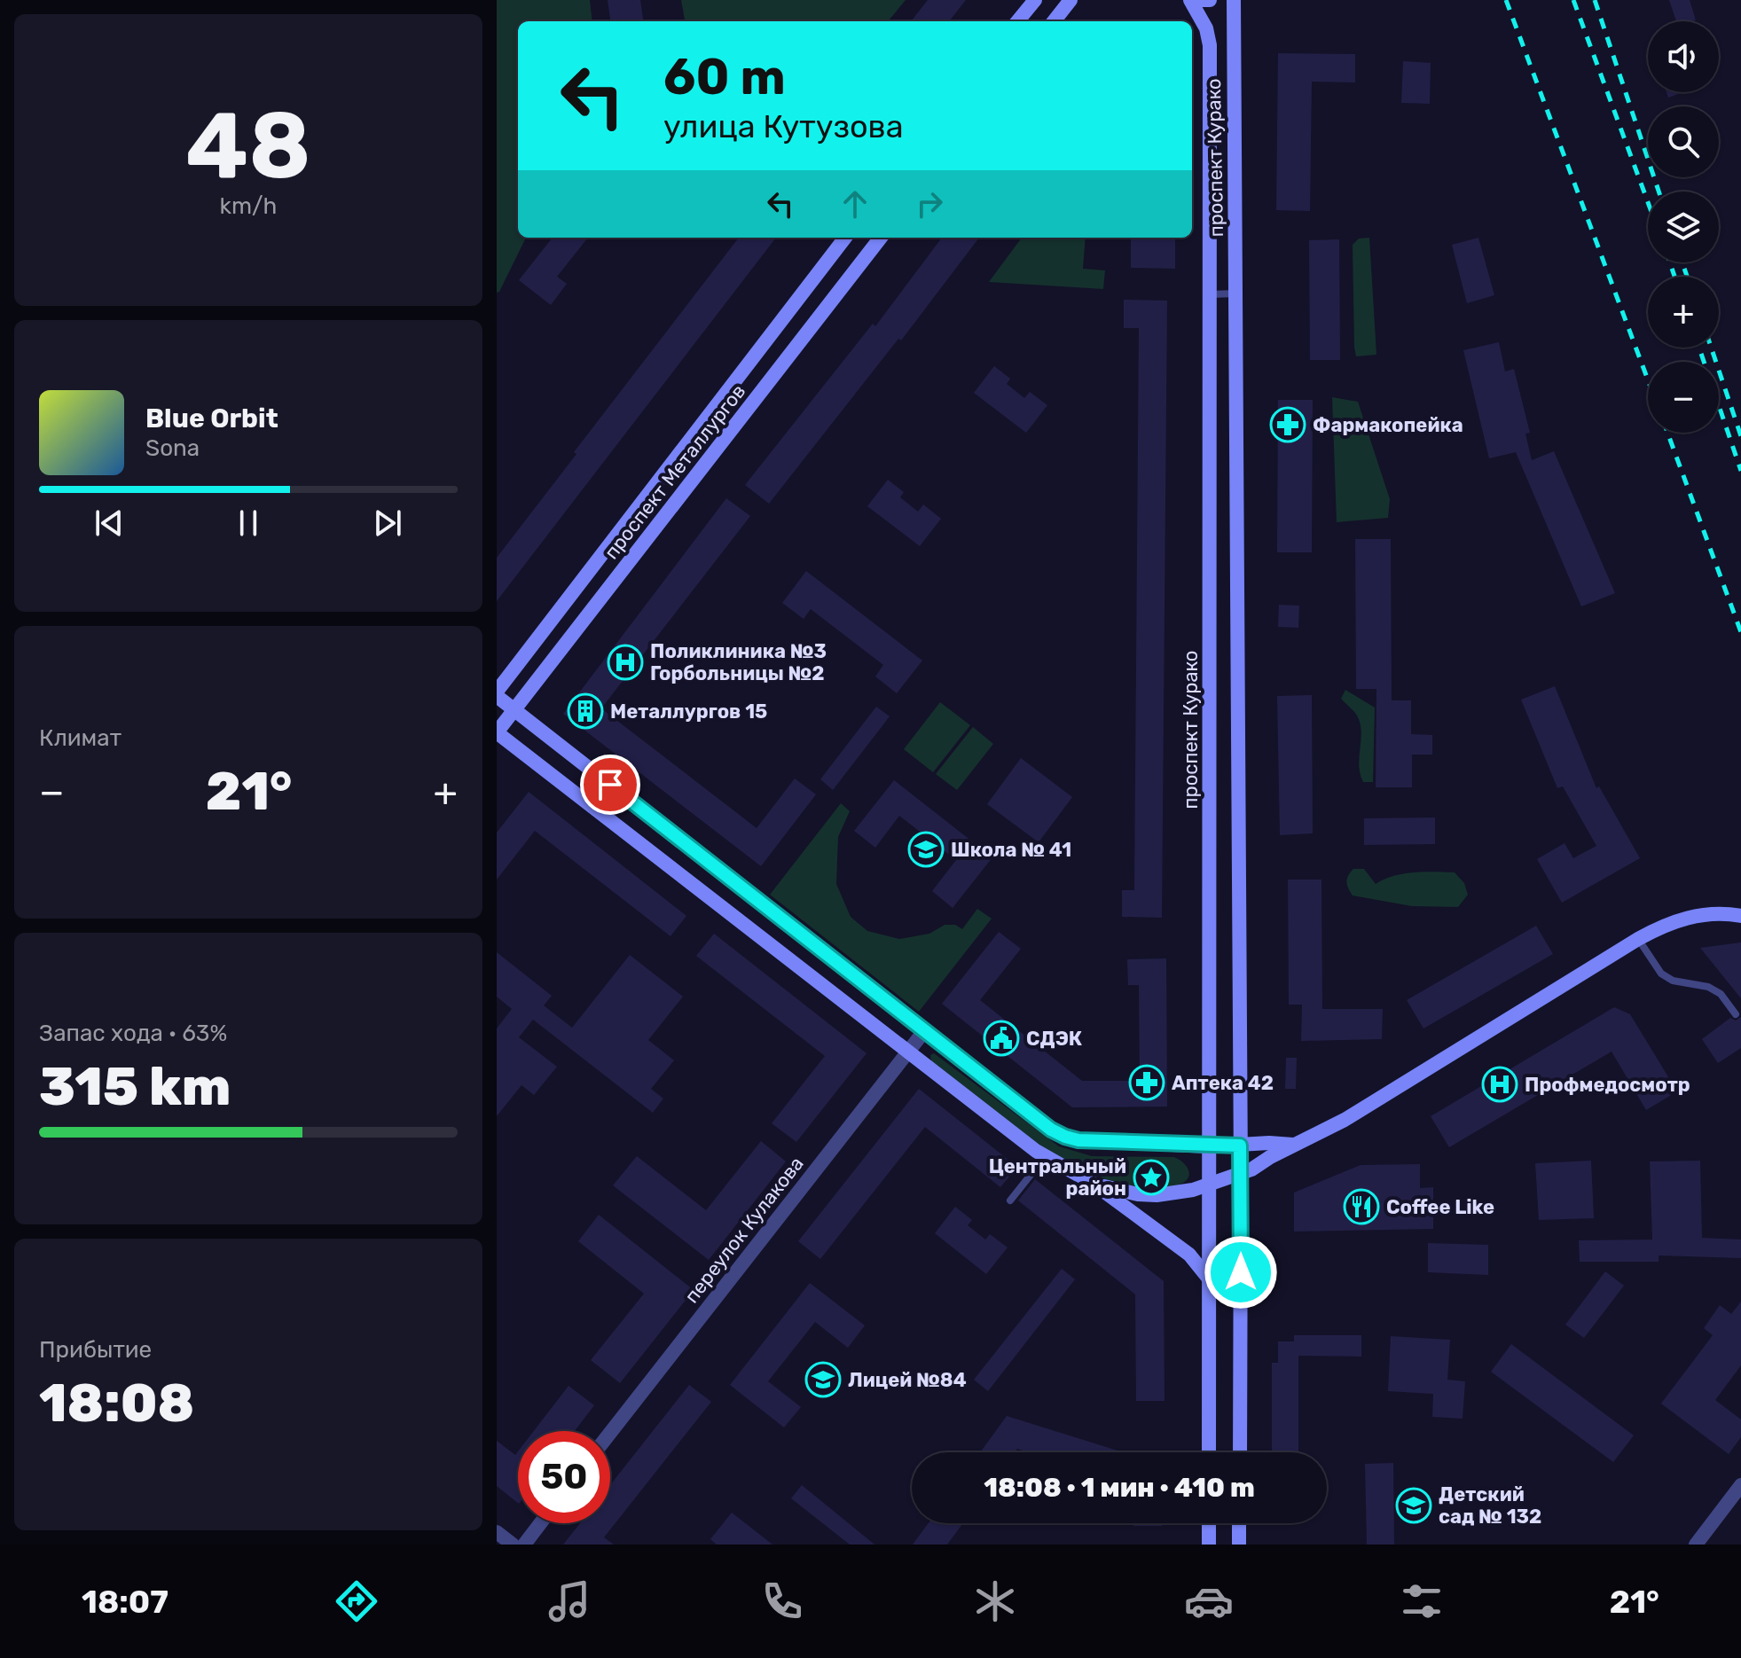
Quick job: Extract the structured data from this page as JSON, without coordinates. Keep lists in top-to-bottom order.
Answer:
{
  "streets": {
    "main road": ["проспект Курако", "проспект Металлургов"],
    "street": ["переулок Кулакова"]
  },
  "places": {
    "pharmacy": ["Фармакопейка", "Аптека 42"],
    "hospital": ["Поликлиника №3 Горбольницы №2", "Профмедосмотр"],
    "building": ["Металлургов 15"],
    "school or university": ["Школа № 41", "Лицей №84", "Детский сад № 132"],
    "public building": ["СДЭК"],
    "place": ["Центральный район"],
    "restaurant": ["Coffee Like"]
  },
  "page": {
    "tile": [
      ["48", "km/h"],
      "Климат",
      ["Запас хода · 63%", "315 km"],
      ["Прибытие", "18:08"]
    ],
    "map_buttons": ["+", "−"],
    "turn": ["60 m", "улица Кутузова"],
    "song": ["Blue Orbit", "Sona"],
    "heat": ["−", "21°", "+"],
    "limit": "50",
    "trip": "18:08 · 1 мин · 410 m",
    "tabs": ["18:07", "21°"]
  }
}
